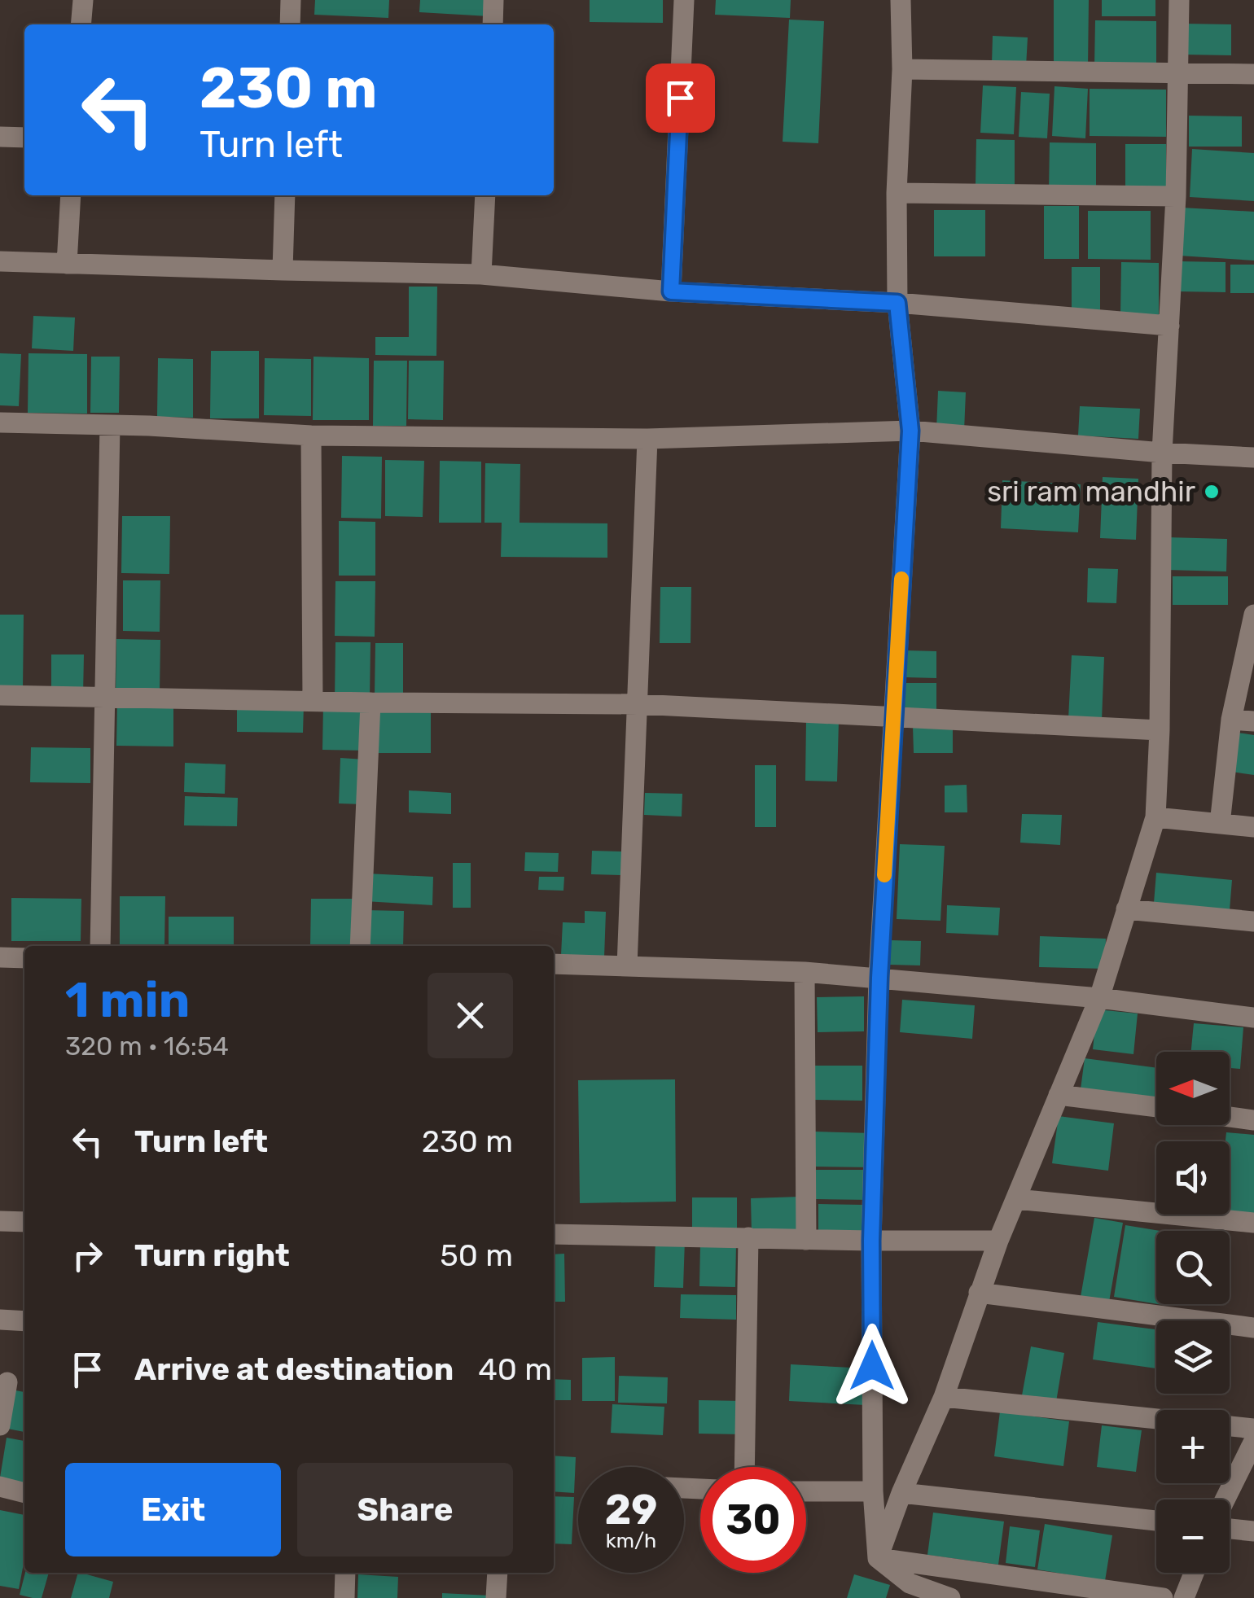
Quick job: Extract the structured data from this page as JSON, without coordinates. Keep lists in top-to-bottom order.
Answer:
{
  "places": ["sri ram mandhir"],
  "north": "left",
  "page": {
    "turn": ["230 m", "Turn left"],
    "heading": ["1 min", "320 m · 16:54"],
    "map_buttons": ["+", "−"],
    "list": [
      {
        "name": "Turn left",
        "value": "230 m"
      },
      {
        "name": "Turn right",
        "value": "50 m"
      },
      {
        "name": "Arrive at destination",
        "value": "40 m"
      }
    ],
    "buttons": ["Exit", "Share"],
    "speed": "29 km/h",
    "limit": "30"
  }
}
